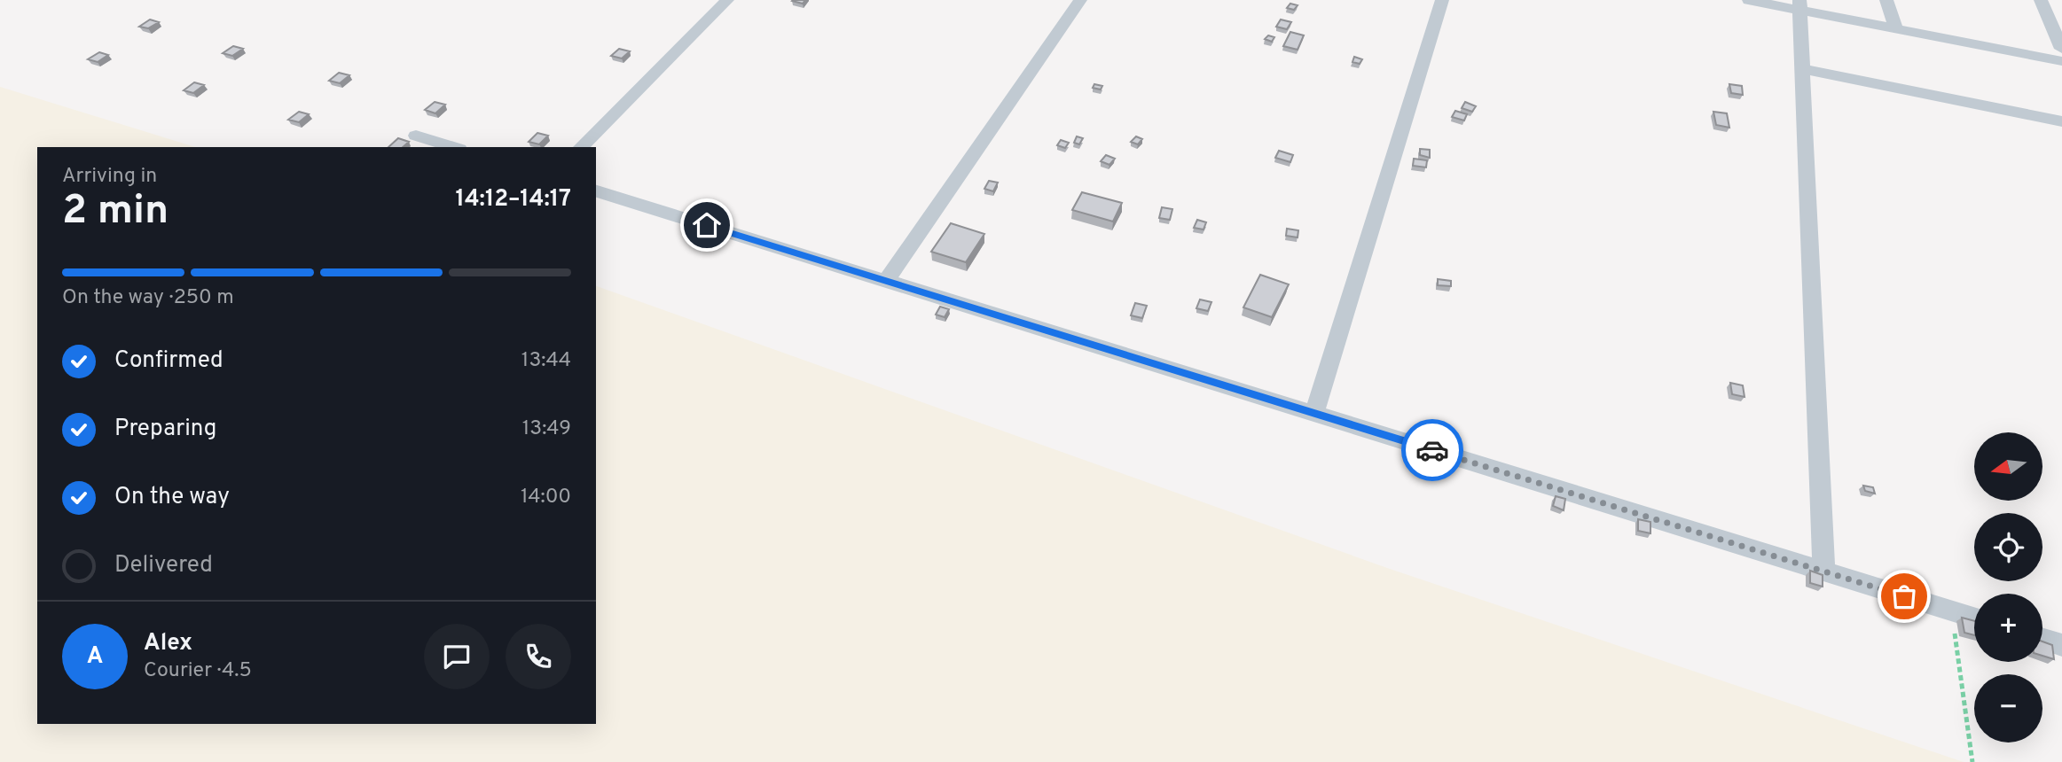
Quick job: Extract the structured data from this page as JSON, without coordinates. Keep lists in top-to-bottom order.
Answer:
{
  "north": "left",
  "page": {
    "heading": ["2 min", "Arriving in", "14:12–14:17"],
    "panel": ["Alex", "Courier · 4.5"],
    "bar": "On the way · 250 m",
    "list": [
      ["Confirmed", "13:44"],
      ["Preparing", "13:49"],
      ["On the way", "14:00"],
      "Delivered"
    ],
    "map_buttons": ["+", "−"],
    "round": "A"
  }
}
